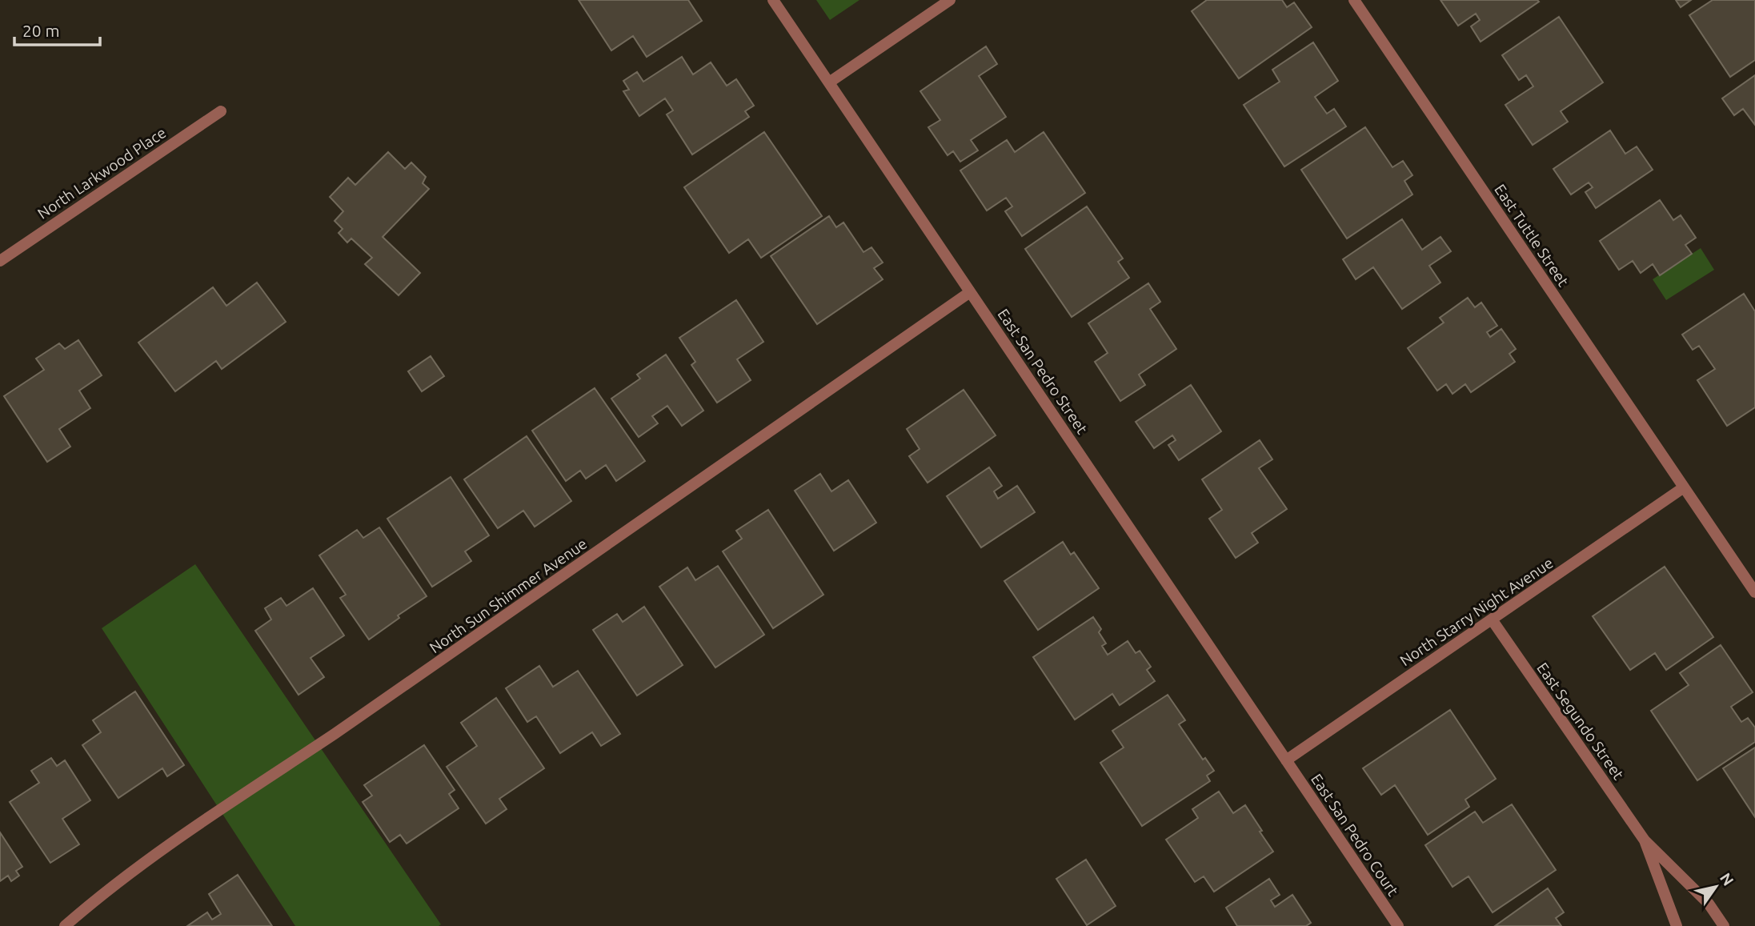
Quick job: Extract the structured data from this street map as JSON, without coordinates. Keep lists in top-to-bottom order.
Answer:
{
  "streets": {
    "street": [
      "North Larkwood Place",
      "East Tuttle Street",
      "East San Pedro Street",
      "North Sun Shimmer Avenue",
      "North Starry Night Avenue",
      "East Segundo Street",
      "East San Pedro Court"
    ]
  },
  "crossings": [
    ["East Tuttle Street", "North Starry Night Avenue"],
    ["East San Pedro Street", "North Sun Shimmer Avenue"],
    ["East San Pedro Street", "North Starry Night Avenue"],
    ["East San Pedro Street", "East San Pedro Court"],
    ["North Starry Night Avenue", "East Segundo Street"],
    ["North Starry Night Avenue", "East San Pedro Court"]
  ],
  "scale_bar": "20 m",
  "north": "top right"
}
